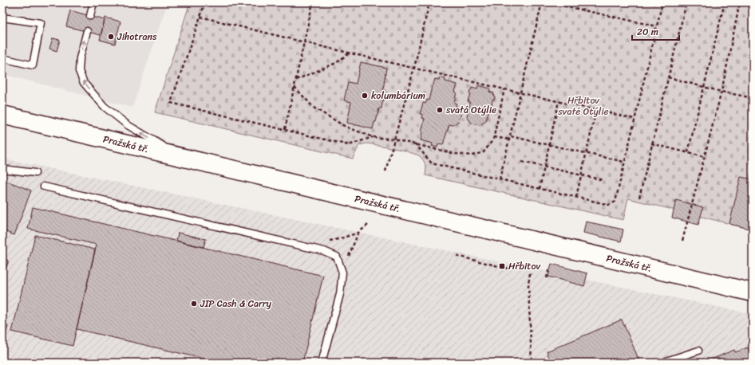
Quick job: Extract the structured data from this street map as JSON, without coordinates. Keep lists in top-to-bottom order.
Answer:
{
  "streets": {
    "main road": ["Pražská tř."]
  },
  "parks": ["Hřbitov svaté Otýlie"],
  "places": {
    "other": [
      "Jihotrans",
      "kolumbárium",
      "svatá Otýlie",
      "JIP Cash & Carry"
    ],
    "transit": ["Hřbitov"]
  },
  "scale_bar": "20 m"
}
